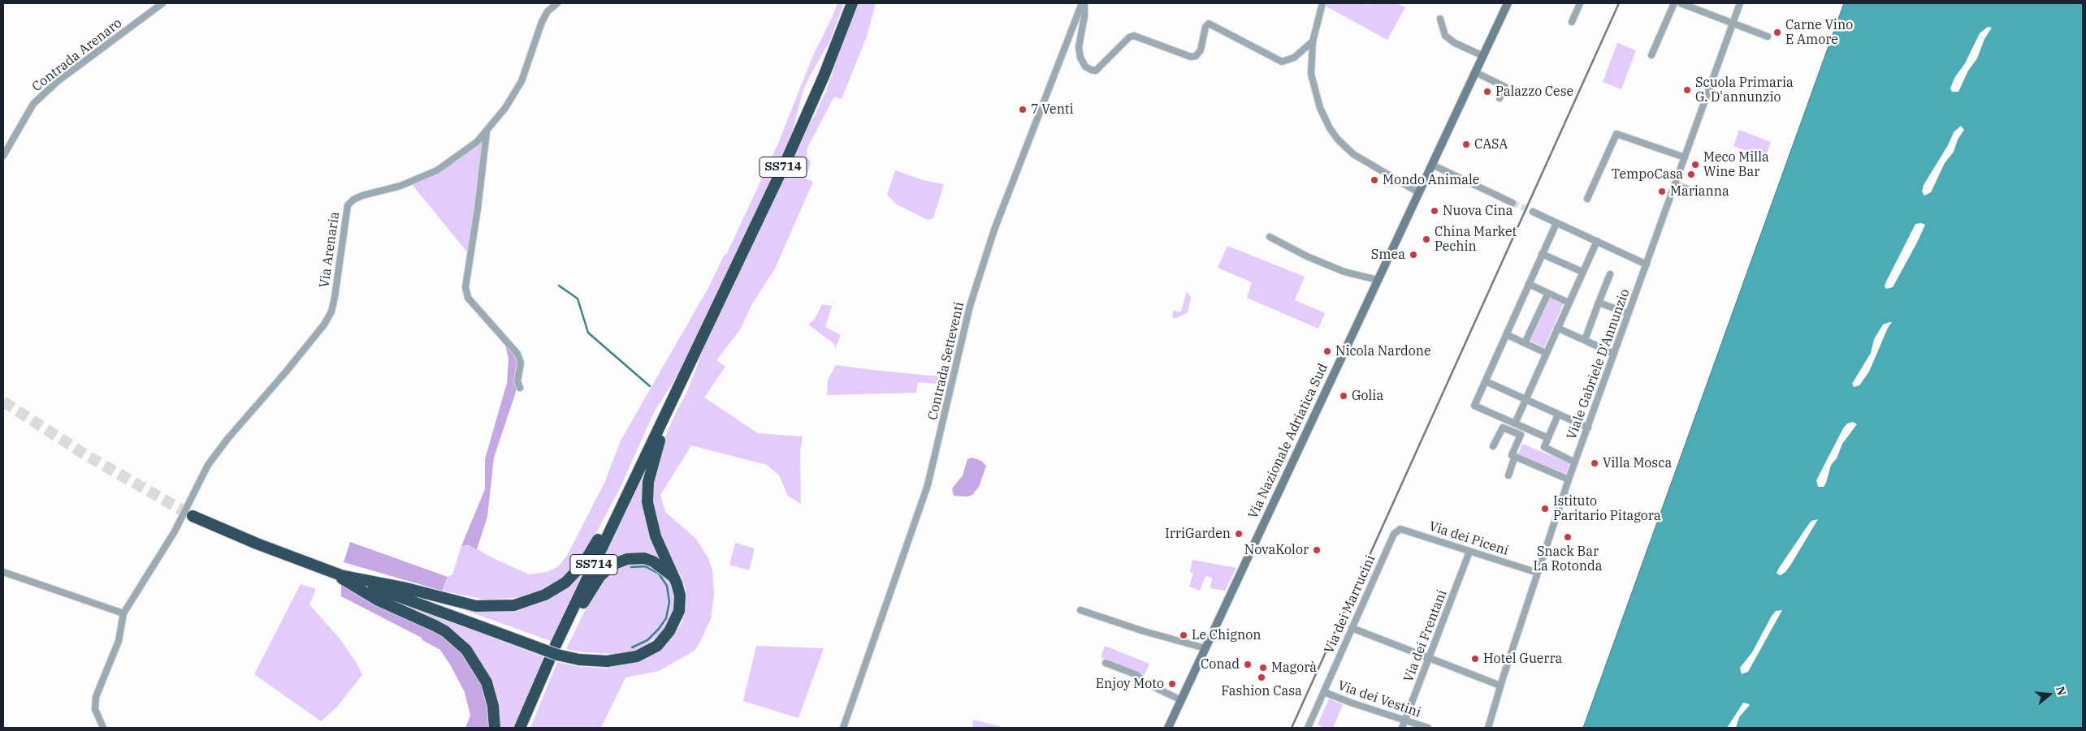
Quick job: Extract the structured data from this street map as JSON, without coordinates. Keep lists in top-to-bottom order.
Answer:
{
  "streets": {
    "highway": ["SS714"],
    "main road": ["Via Nazionale Adriatica Sud"],
    "street": [
      "Contrada Arenaro",
      "Via Arenaria",
      "Contrada Setteventi",
      "Viale Gabriele D'Annunzio",
      "Via dei Piceni",
      "Via dei Marrucini",
      "Via dei Frentani",
      "Via dei Vestini"
    ]
  },
  "crossings": [
    ["Viale Gabriele D'Annunzio", "Via dei Piceni"],
    ["Via dei Piceni", "Via dei Marrucini"],
    ["Via dei Piceni", "Via dei Frentani"],
    ["Via dei Marrucini", "Via dei Vestini"],
    ["Via dei Frentani", "Via dei Vestini"]
  ],
  "places": [
    "Carne Vino E Amore",
    "Scuola Primaria G. D'annunzio",
    "Palazzo Cese",
    "7 Venti",
    "CASA",
    "Meco Milla Wine Bar",
    "TempoCasa",
    "Mondo Animale",
    "Marianna",
    "Nuova Cina",
    "China Market Pechin",
    "Smea",
    "Nicola Nardone",
    "Golia",
    "Villa Mosca",
    "Istituto Paritario Pitagora",
    "IrriGarden",
    "Snack Bar La Rotonda",
    "NovaKolor",
    "Le Chignon",
    "Hotel Guerra",
    "Conad",
    "Magorà",
    "Fashion Casa",
    "Enjoy Moto"
  ],
  "north": "right"
}
